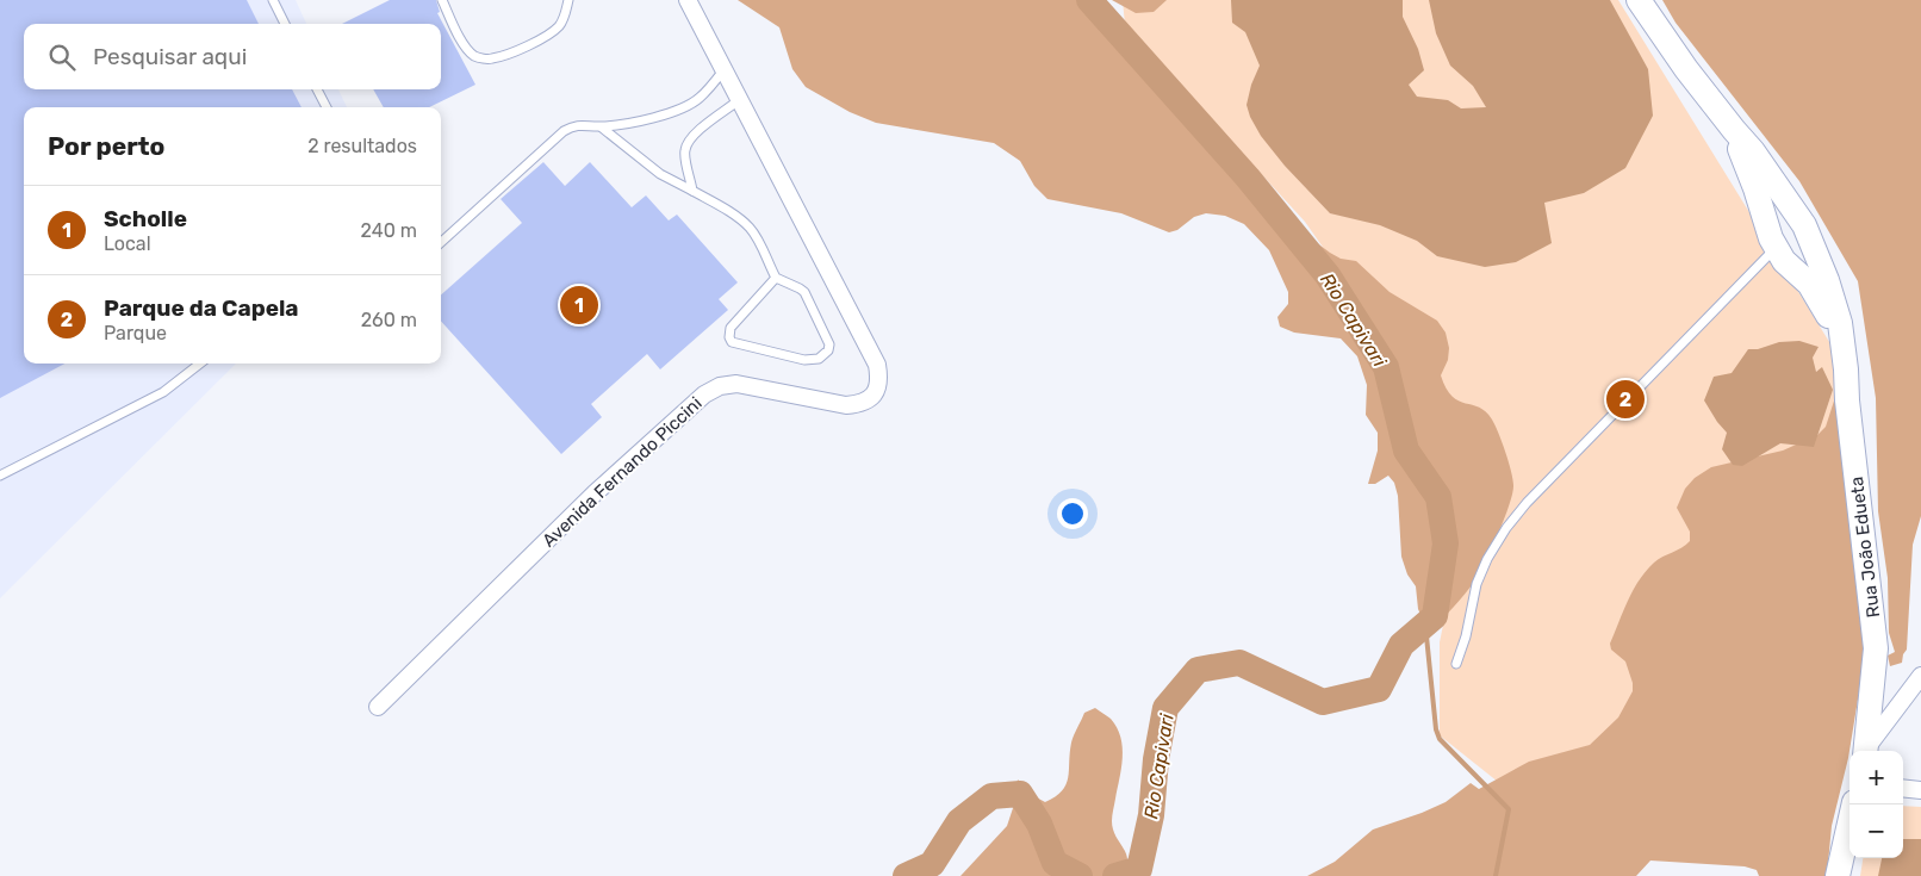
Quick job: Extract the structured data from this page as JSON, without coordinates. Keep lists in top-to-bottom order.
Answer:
{
  "streets": {
    "street": ["Avenida Fernando Piccini", "Rua João Edueta"]
  },
  "water": ["Rio Capivari"],
  "page": {
    "search": "Pesquisar aqui",
    "heading": ["Por perto", "2 resultados"],
    "list": [
      {
        "mark": "1",
        "name": "Scholle",
        "note": "Local",
        "value": "240 m"
      },
      {
        "mark": "2",
        "name": "Parque da Capela",
        "note": "Parque",
        "value": "260 m"
      }
    ],
    "pins": ["1", "2"],
    "map_buttons": ["+", "−"]
  }
}
